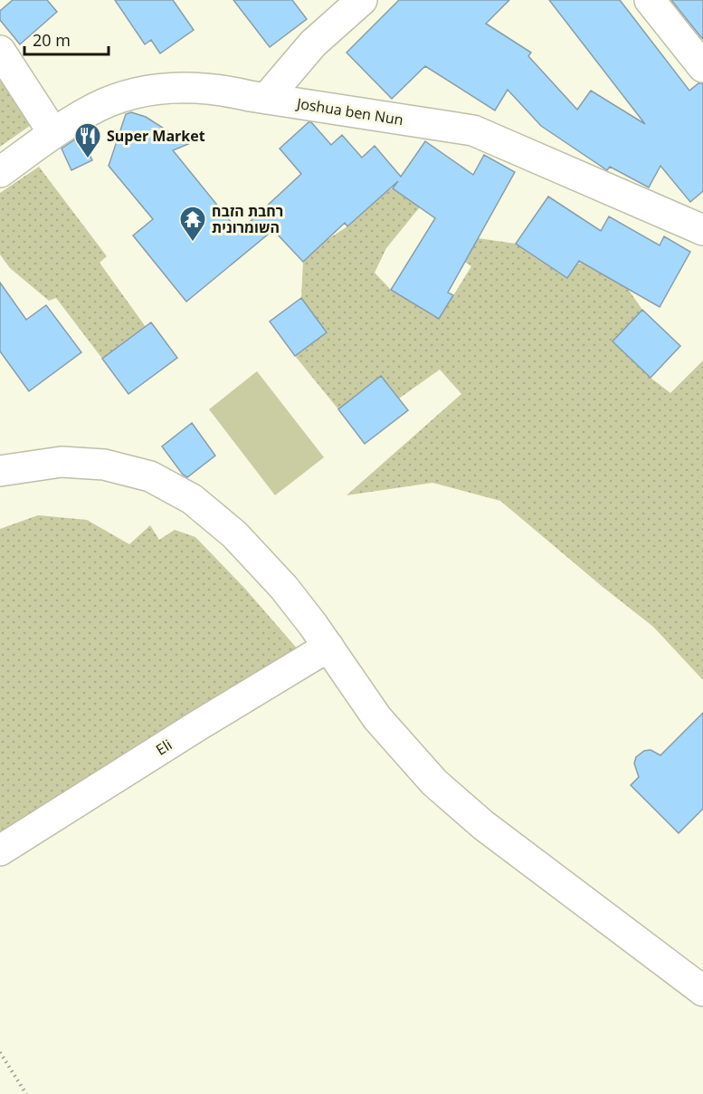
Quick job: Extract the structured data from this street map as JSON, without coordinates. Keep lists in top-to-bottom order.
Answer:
{
  "streets": {
    "street": ["Joshua ben Nun", "Eli"]
  },
  "places": {
    "restaurant": ["Super Market"],
    "temple": ["רחבת הזבח השומרונית"]
  },
  "scale_bar": "20 m"
}
